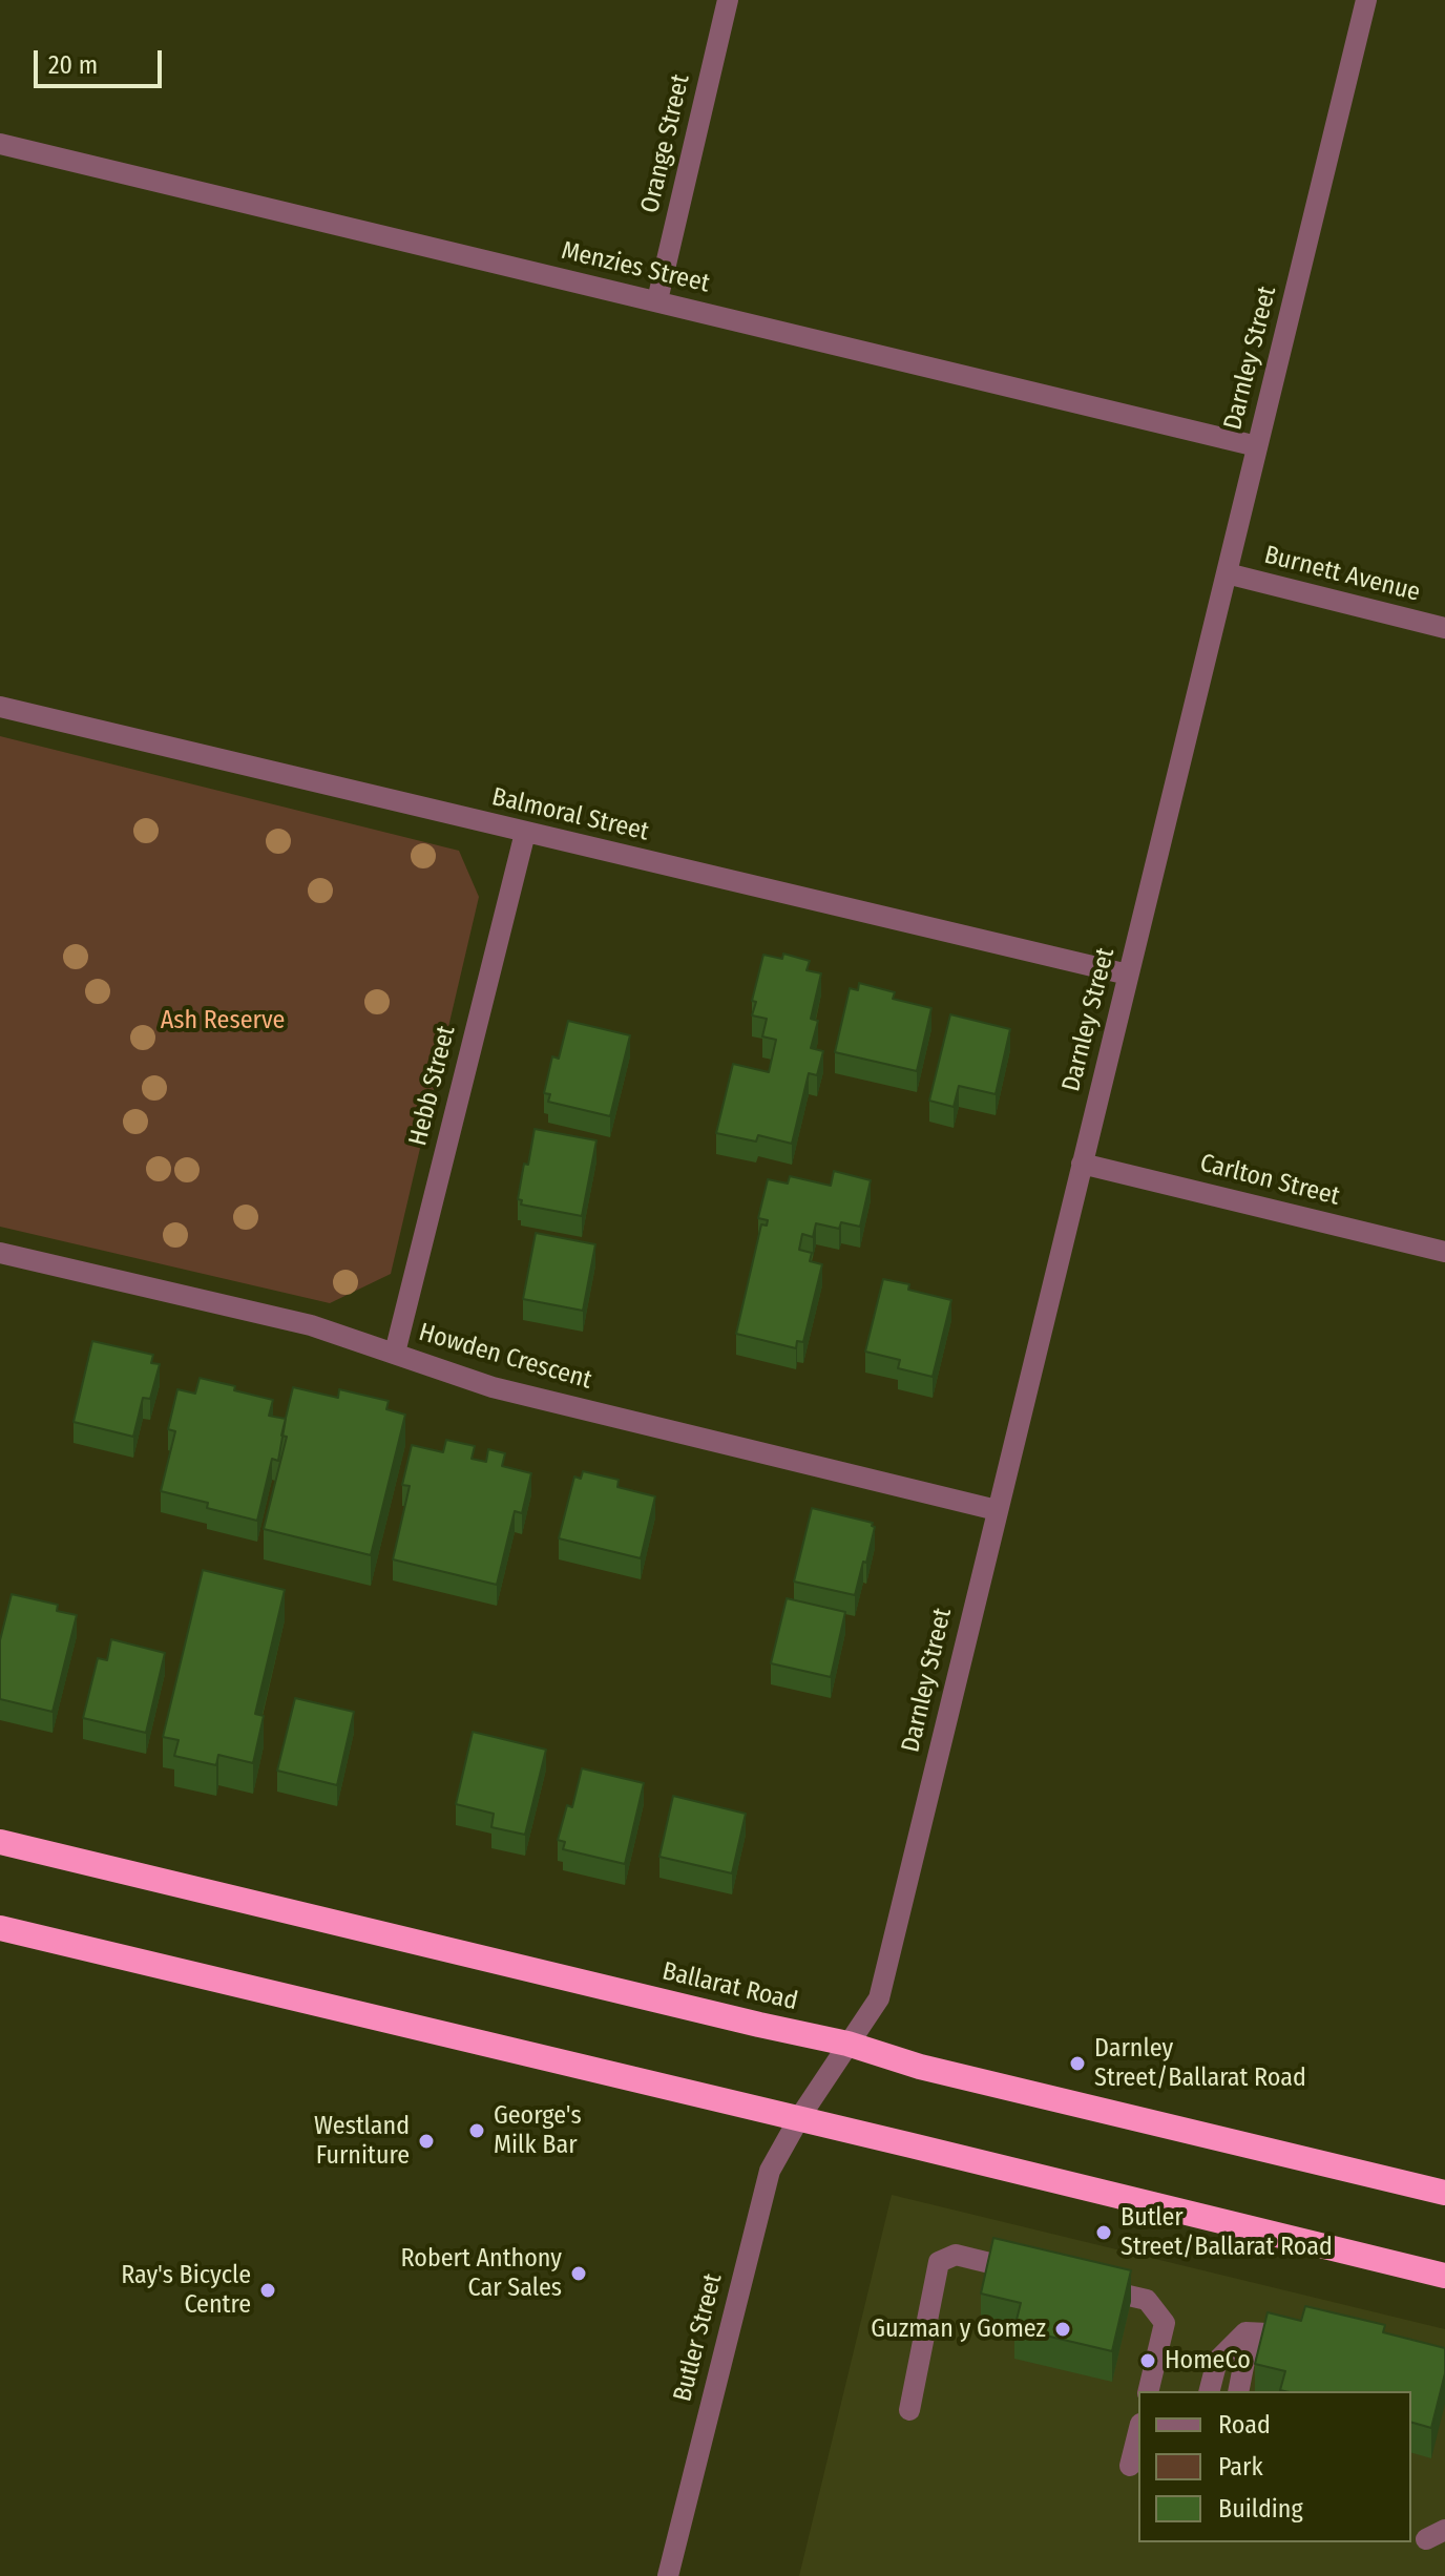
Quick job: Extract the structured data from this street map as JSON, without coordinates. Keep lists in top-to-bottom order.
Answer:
{
  "streets": {
    "highway": ["Ballarat Road"],
    "street": [
      "Orange Street",
      "Menzies Street",
      "Darnley Street",
      "Burnett Avenue",
      "Balmoral Street",
      "Hebb Street",
      "Carlton Street",
      "Howden Crescent",
      "Butler Street"
    ]
  },
  "crossings": [
    ["Orange Street", "Menzies Street"],
    ["Menzies Street", "Darnley Street"],
    ["Darnley Street", "Burnett Avenue"],
    ["Darnley Street", "Balmoral Street"],
    ["Darnley Street", "Carlton Street"],
    ["Darnley Street", "Howden Crescent"],
    ["Darnley Street", "Ballarat Road"],
    ["Darnley Street", "Butler Street"],
    ["Balmoral Street", "Hebb Street"],
    ["Hebb Street", "Howden Crescent"]
  ],
  "parks": ["Ash Reserve"],
  "places": [
    "Darnley Street/Ballarat Road",
    "George's Milk Bar",
    "Westland Furniture",
    "Butler Street/Ballarat Road",
    "Robert Anthony Car Sales",
    "Ray's Bicycle Centre",
    "Guzman y Gomez",
    "HomeCo"
  ],
  "legend": ["Road", "Park", "Building"],
  "scale_bar": "20 m"
}
